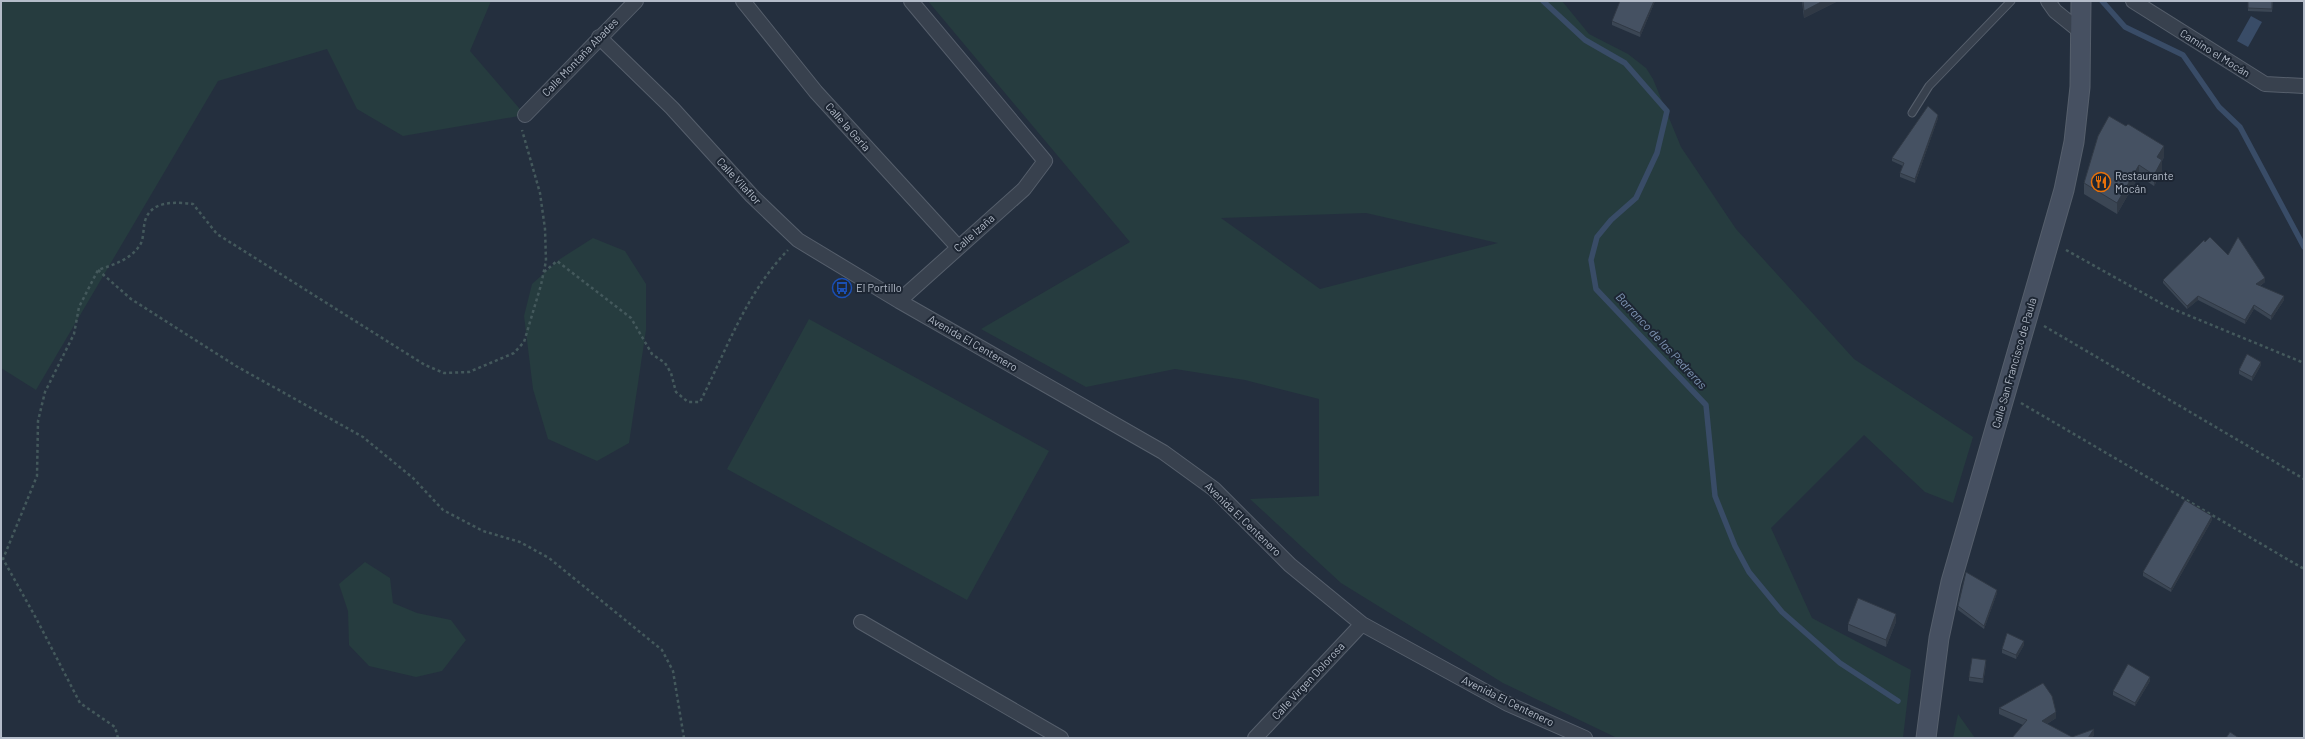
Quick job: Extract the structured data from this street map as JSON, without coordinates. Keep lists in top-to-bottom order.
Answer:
{
  "streets": {
    "main road": ["Calle San Francisco de Paula"],
    "street": [
      "Camino el Mocán",
      "Calle Montaña Abades",
      "Calle la Geria",
      "Calle Vilaflor",
      "Calle Izaña",
      "Avenida El Centenero",
      "Calle Virgen Dolorosa"
    ]
  },
  "crossings": [
    ["Calle Montaña Abades", "Calle Vilaflor"],
    ["Calle la Geria", "Calle Izaña"],
    ["Calle Vilaflor", "Calle Izaña"],
    ["Calle Vilaflor", "Avenida El Centenero"],
    ["Calle Izaña", "Avenida El Centenero"],
    ["Avenida El Centenero", "Calle Virgen Dolorosa"]
  ],
  "water": ["Barranco de las Pedreras"],
  "places": {
    "restaurant": ["Restaurante Mocán"],
    "bus stop": ["El Portillo"]
  }
}
